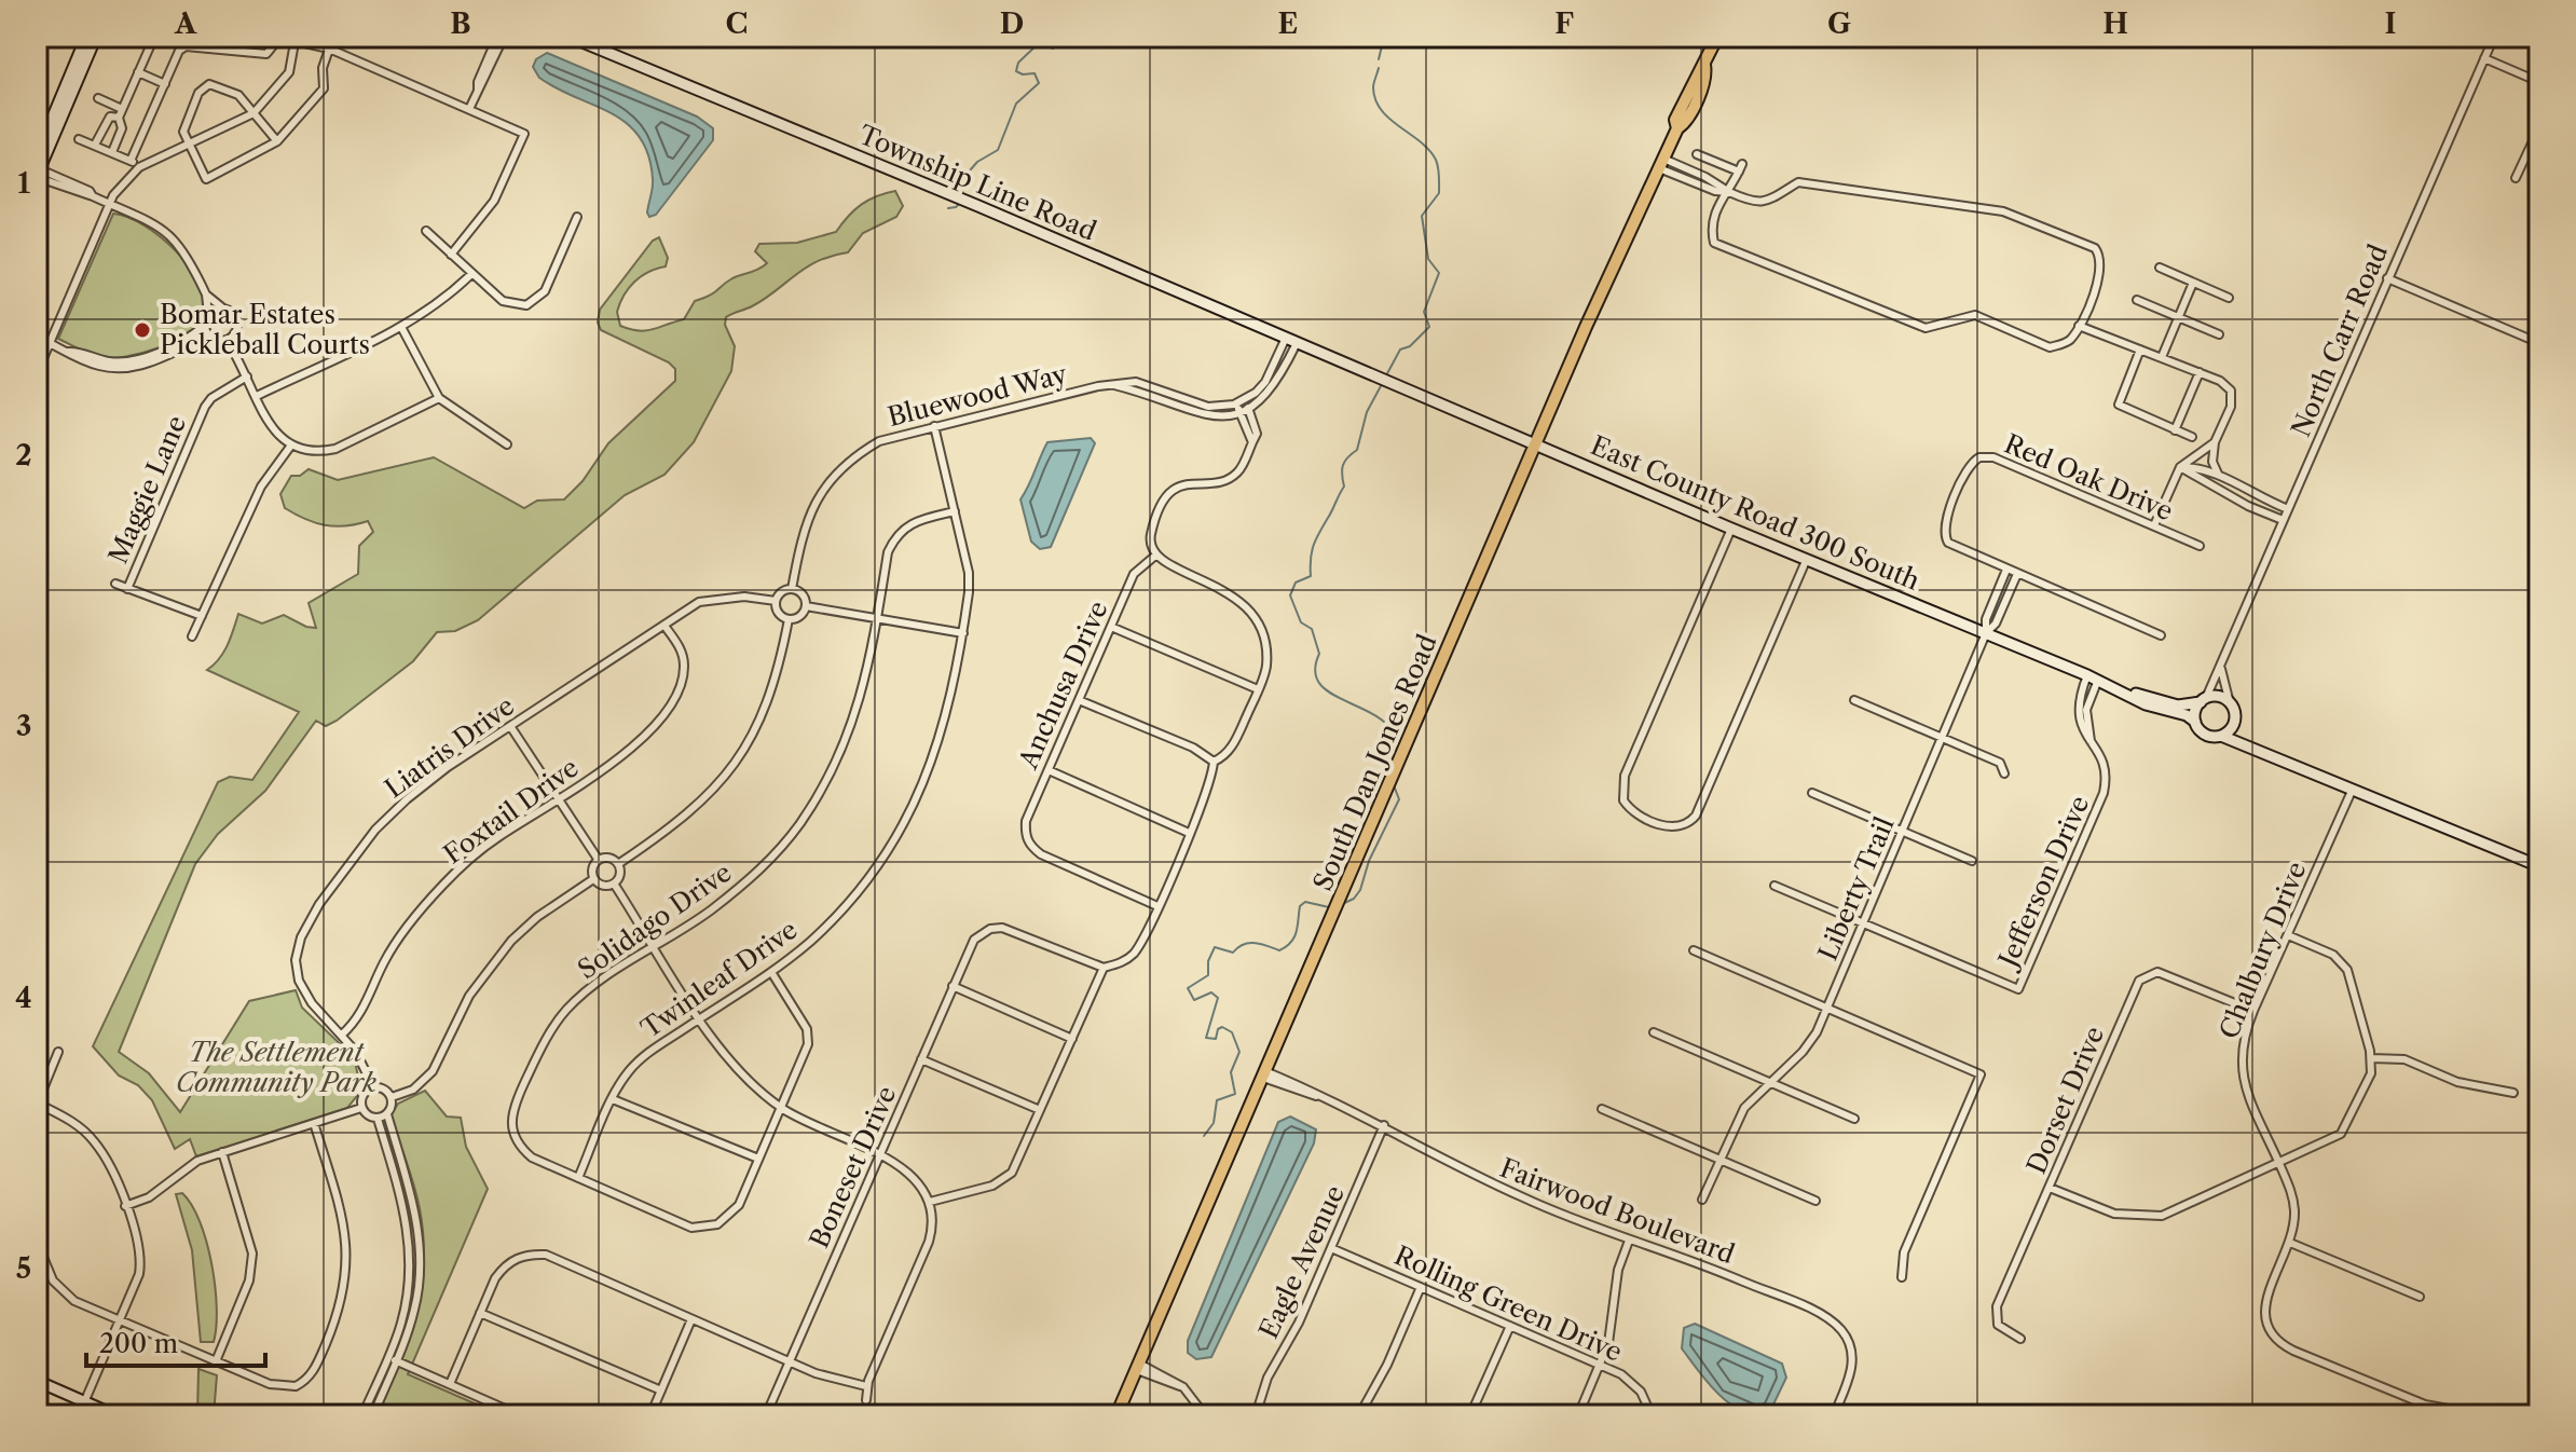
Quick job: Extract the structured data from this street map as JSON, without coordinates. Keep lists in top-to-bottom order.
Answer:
{
  "streets": {
    "main road": ["South Dan Jones Road"],
    "street": [
      "Township Line Road",
      "North Carr Road",
      "Bluewood Way",
      "Red Oak Drive",
      "Maggie Lane",
      "East County Road 300 South",
      "Anchusa Drive",
      "Liatris Drive",
      "Foxtail Drive",
      "Jefferson Drive",
      "Liberty Trail",
      "Solidago Drive",
      "Chalbury Drive",
      "Twinleaf Drive",
      "Dorset Drive",
      "Boneset Drive",
      "Fairwood Boulevard",
      "Eagle Avenue",
      "Rolling Green Drive"
    ]
  },
  "crossings": [
    ["Township Line Road", "Bluewood Way"],
    ["Township Line Road", "East County Road 300 South"],
    ["North Carr Road", "East County Road 300 South"],
    ["Bluewood Way", "Liatris Drive"],
    ["Bluewood Way", "Twinleaf Drive"],
    ["Red Oak Drive", "Liberty Trail"],
    ["East County Road 300 South", "South Dan Jones Road"],
    ["East County Road 300 South", "Jefferson Drive"],
    ["East County Road 300 South", "Liberty Trail"],
    ["Liatris Drive", "Foxtail Drive"],
    ["South Dan Jones Road", "Fairwood Boulevard"],
    ["Jefferson Drive", "Liberty Trail"],
    ["Solidago Drive", "Twinleaf Drive"],
    ["Chalbury Drive", "Dorset Drive"],
    ["Fairwood Boulevard", "Eagle Avenue"],
    ["Eagle Avenue", "Rolling Green Drive"]
  ],
  "parks": ["The Settlement Community Park"],
  "places": ["Bomar Estates Pickleball Courts"],
  "scale_bar": "200 m",
  "grid": {
    "columns": [
      "A",
      "B",
      "C",
      "D",
      "E",
      "F",
      "G",
      "H",
      "I"
    ],
    "rows": [
      "1",
      "2",
      "3",
      "4",
      "5"
    ]
  }
}
